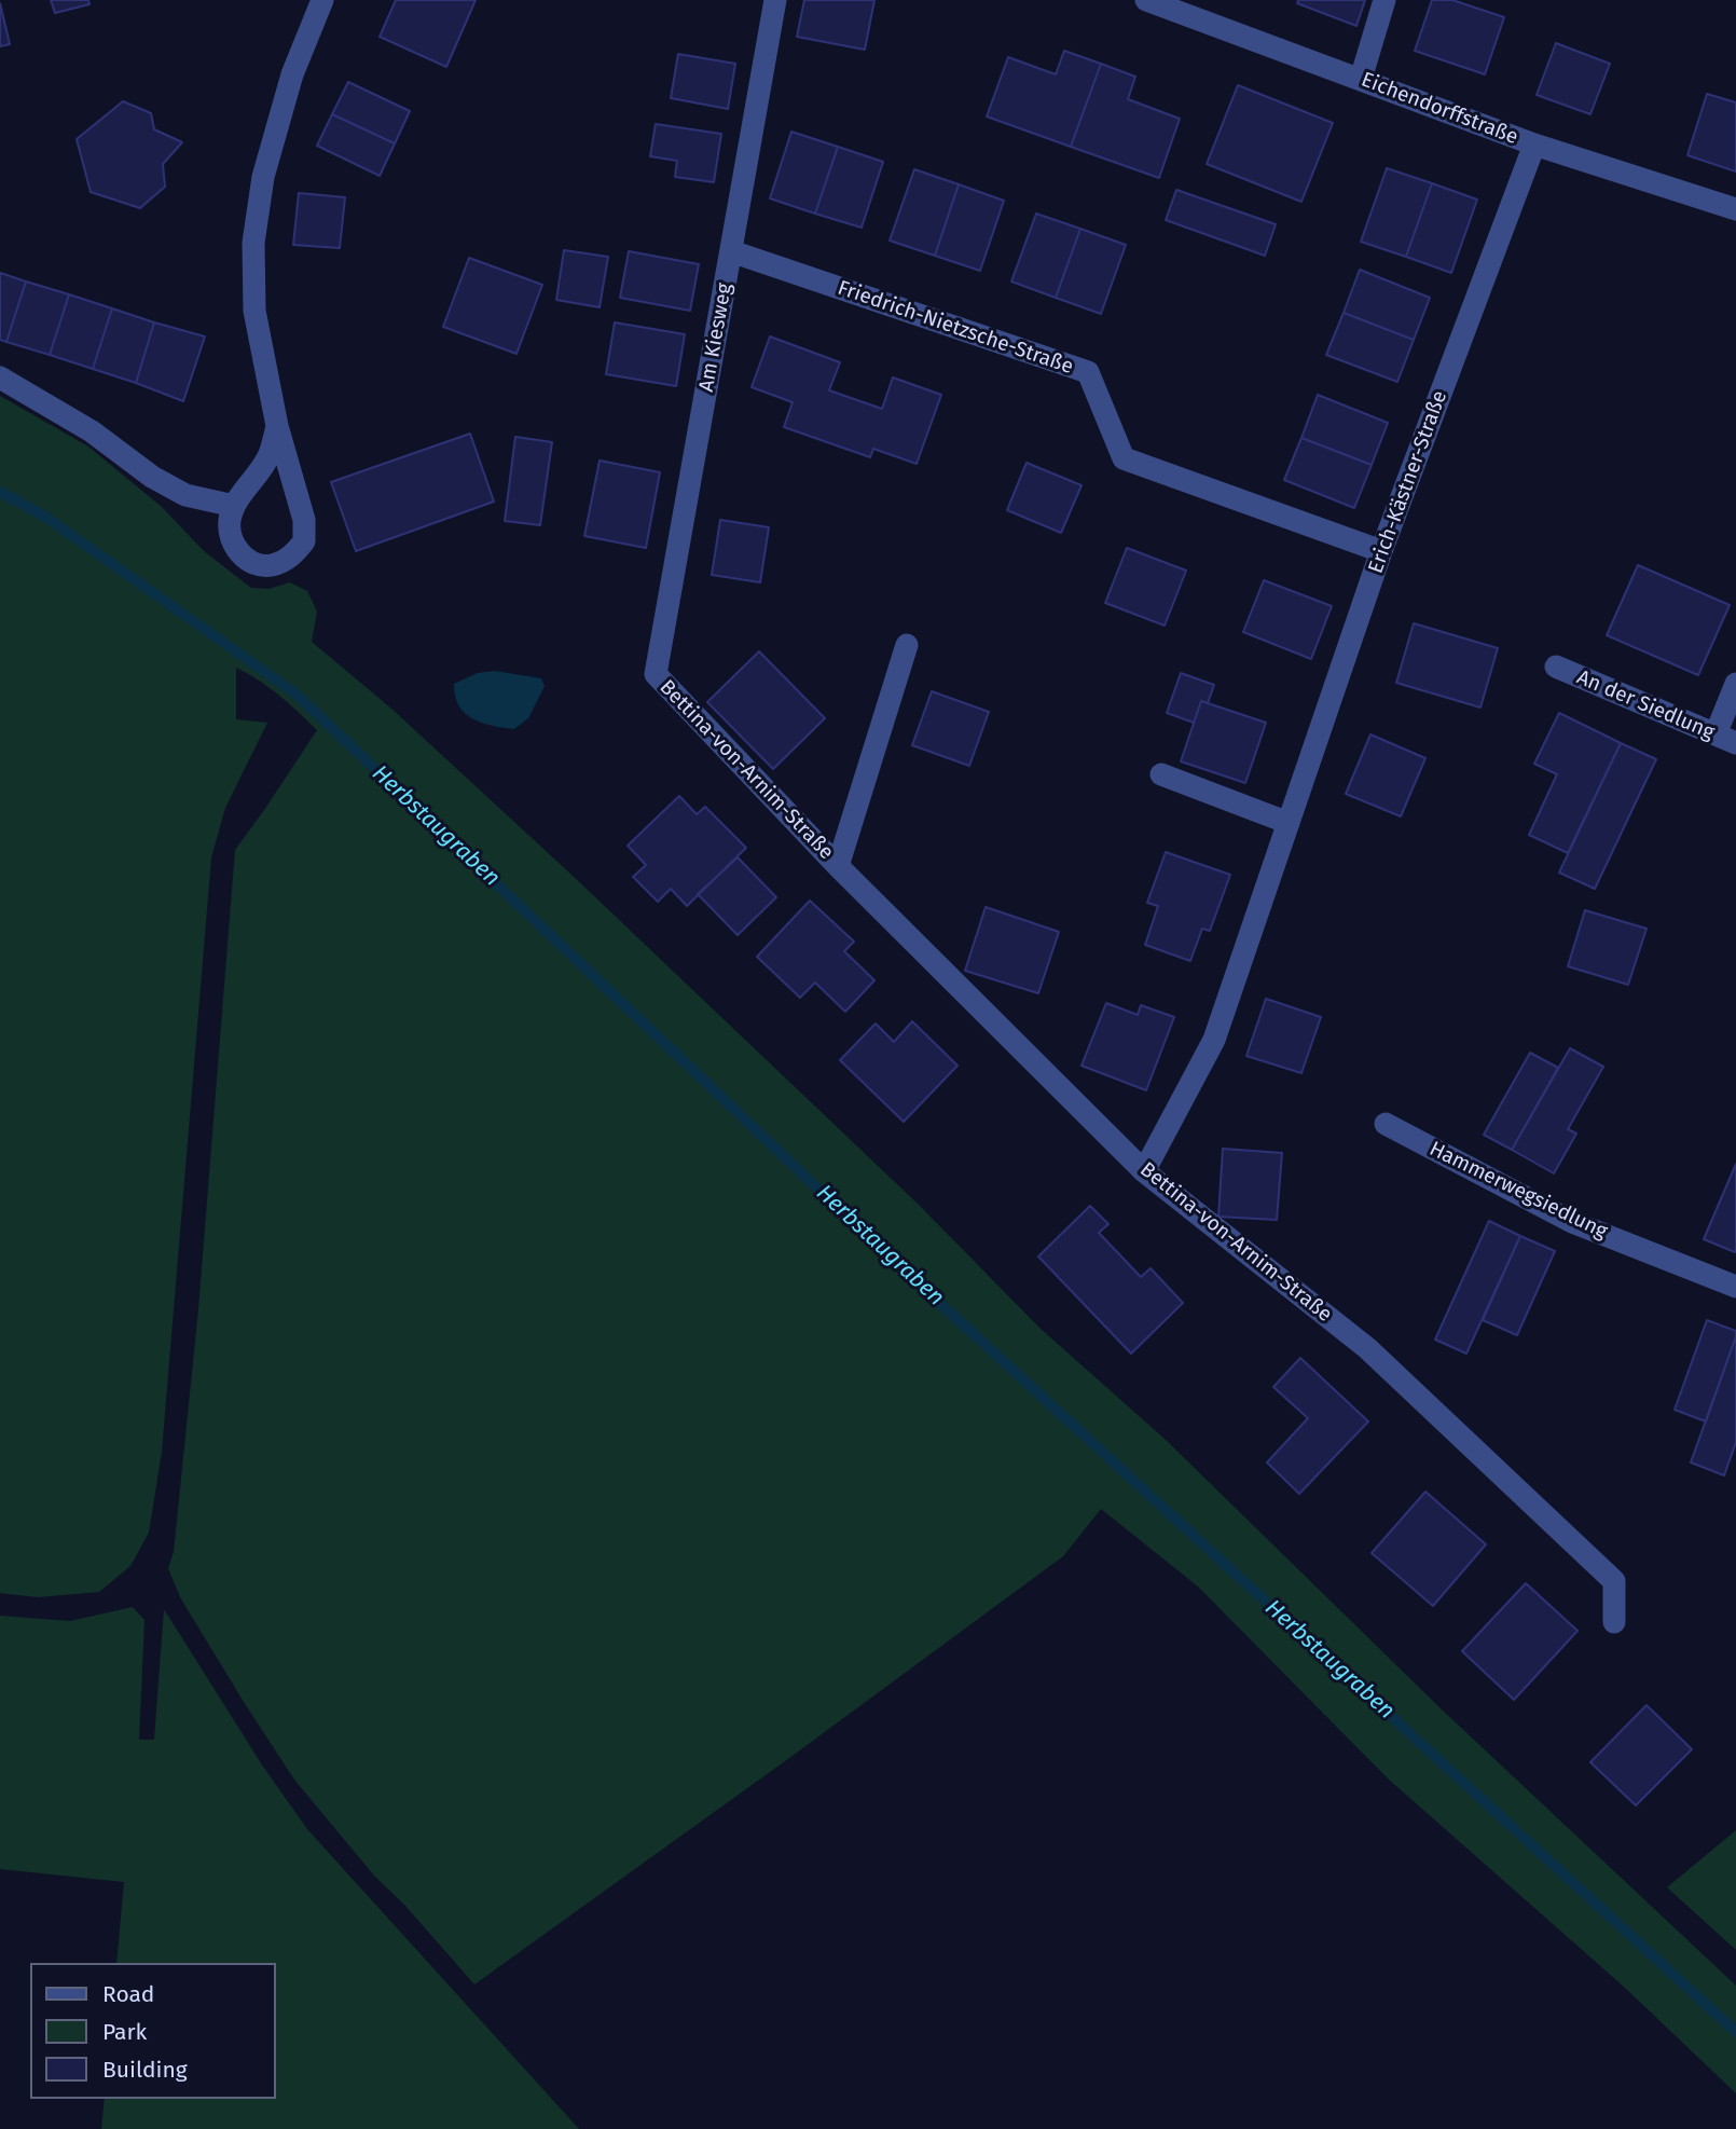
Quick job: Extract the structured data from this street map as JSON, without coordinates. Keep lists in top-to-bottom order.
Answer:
{
  "streets": {
    "street": [
      "Eichendorffstraße",
      "Friedrich-Nietzsche-Straße",
      "Am Kiesweg",
      "Erich-Kästner-Straße",
      "An der Siedlung",
      "Bettina-von-Arnim-Straße",
      "Hammerwegsiedlung"
    ]
  },
  "crossings": [
    ["Eichendorffstraße", "Erich-Kästner-Straße"],
    ["Friedrich-Nietzsche-Straße", "Am Kiesweg"],
    ["Friedrich-Nietzsche-Straße", "Erich-Kästner-Straße"],
    ["Am Kiesweg", "Bettina-von-Arnim-Straße"],
    ["Erich-Kästner-Straße", "Bettina-von-Arnim-Straße"]
  ],
  "water": ["Herbstaugraben"],
  "legend": ["Road", "Park", "Building"]
}
